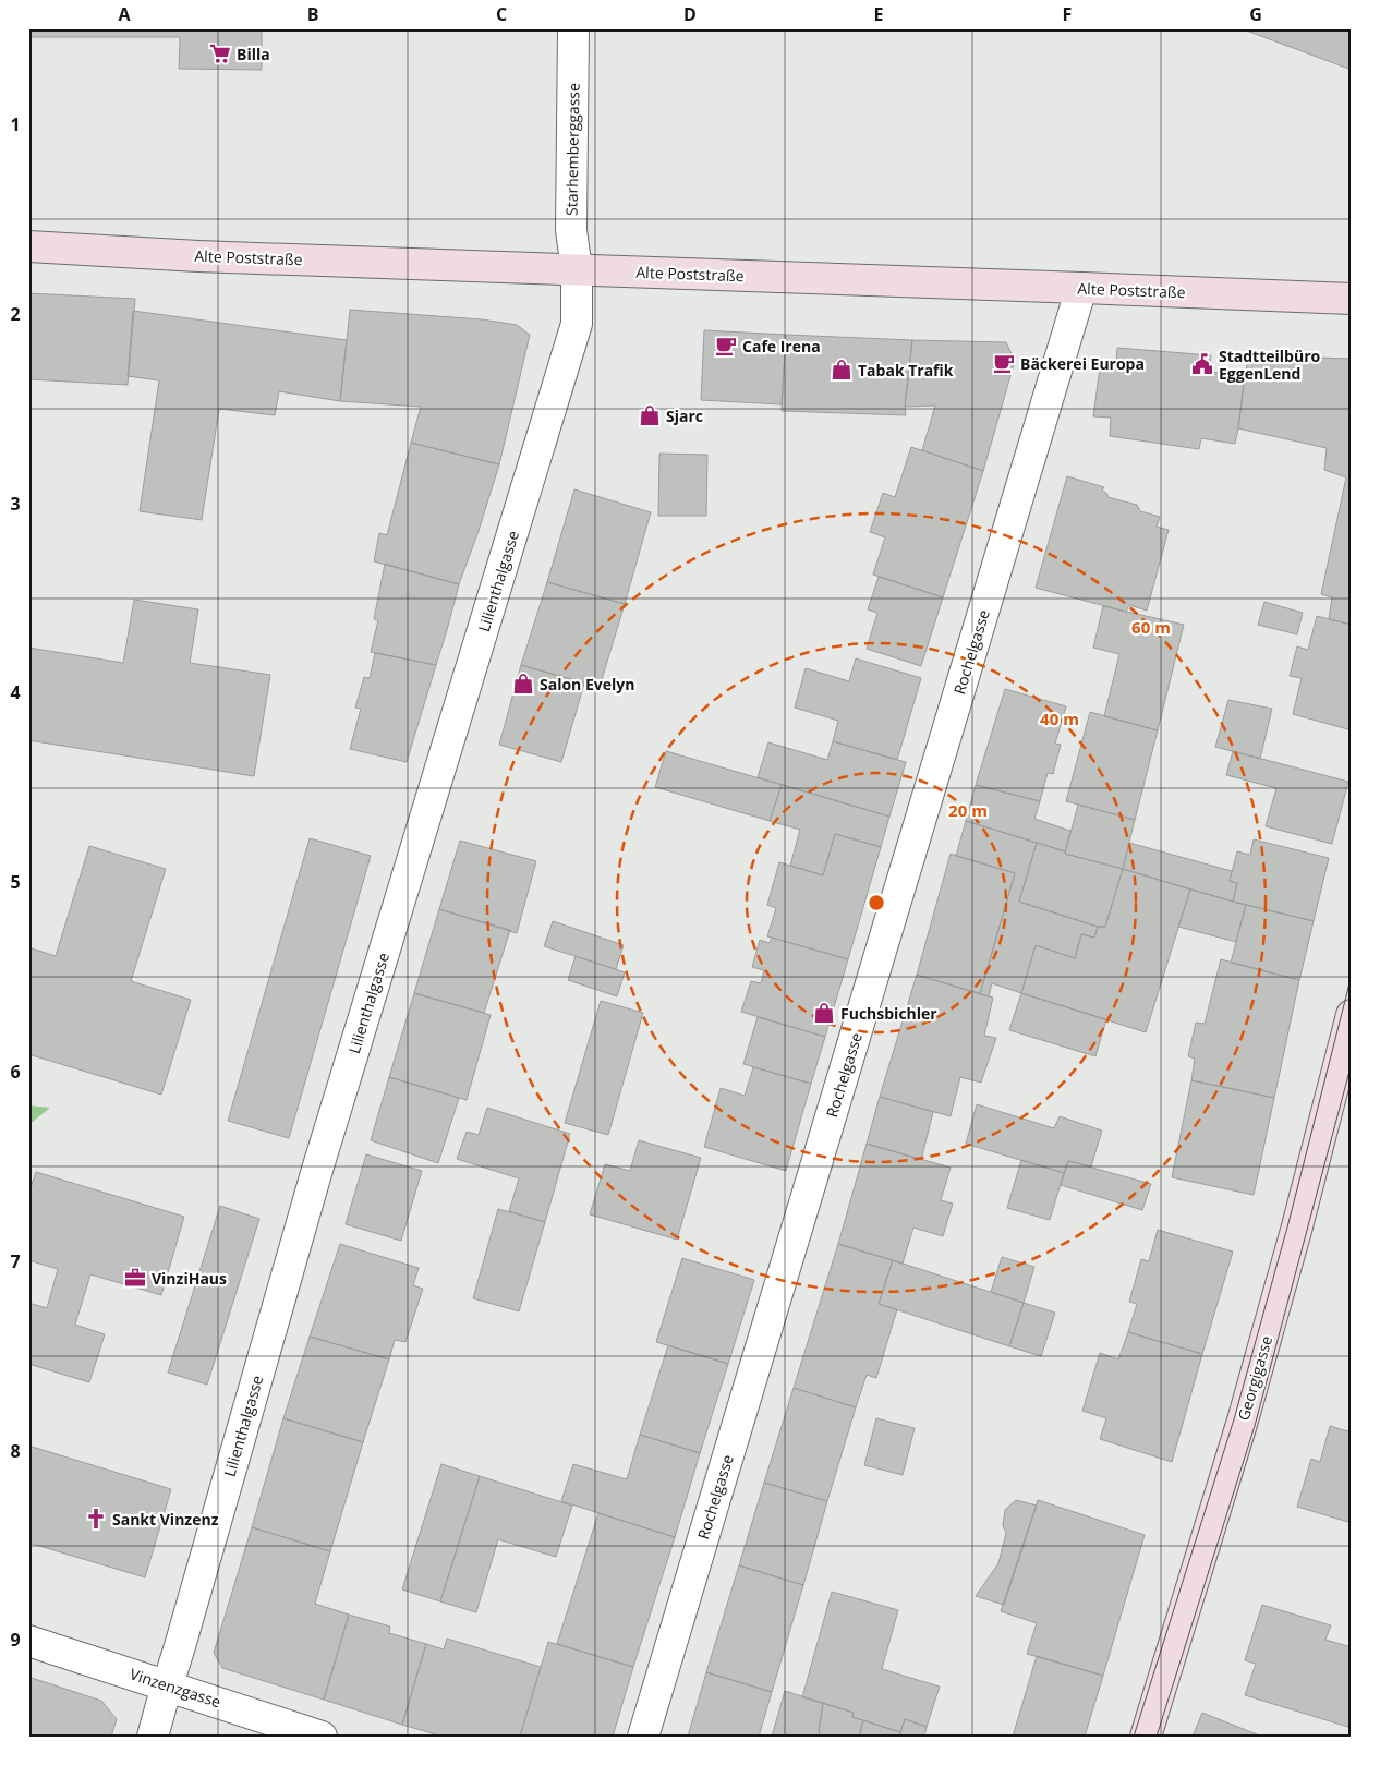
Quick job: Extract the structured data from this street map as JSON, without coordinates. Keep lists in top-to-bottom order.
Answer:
{
  "streets": {
    "main road": ["Alte Poststraße", "Georgigasse"],
    "street": [
      "Starhemberggasse",
      "Lilienthalgasse",
      "Rochelgasse",
      "Vinzenzgasse"
    ]
  },
  "crossings": [
    ["Starhemberggasse", "Alte Poststraße"],
    ["Starhemberggasse", "Lilienthalgasse"],
    ["Alte Poststraße", "Lilienthalgasse"],
    ["Alte Poststraße", "Rochelgasse"],
    ["Lilienthalgasse", "Vinzenzgasse"]
  ],
  "places": {
    "supermarket": ["Billa"],
    "cafe": ["Cafe Irena", "Bäckerei Europa"],
    "public building": ["Stadtteilbüro EggenLend"],
    "shop": [
      "Tabak Trafik",
      "Sjarc",
      "Salon Evelyn",
      "Fuchsbichler"
    ],
    "office": ["VinziHaus"],
    "church": ["Sankt Vinzenz"]
  },
  "grid": {
    "columns": [
      "A",
      "B",
      "C",
      "D",
      "E",
      "F",
      "G"
    ],
    "rows": [
      "1",
      "2",
      "3",
      "4",
      "5",
      "6",
      "7",
      "8",
      "9"
    ]
  },
  "rings": ["60 m", "40 m", "20 m"]
}
